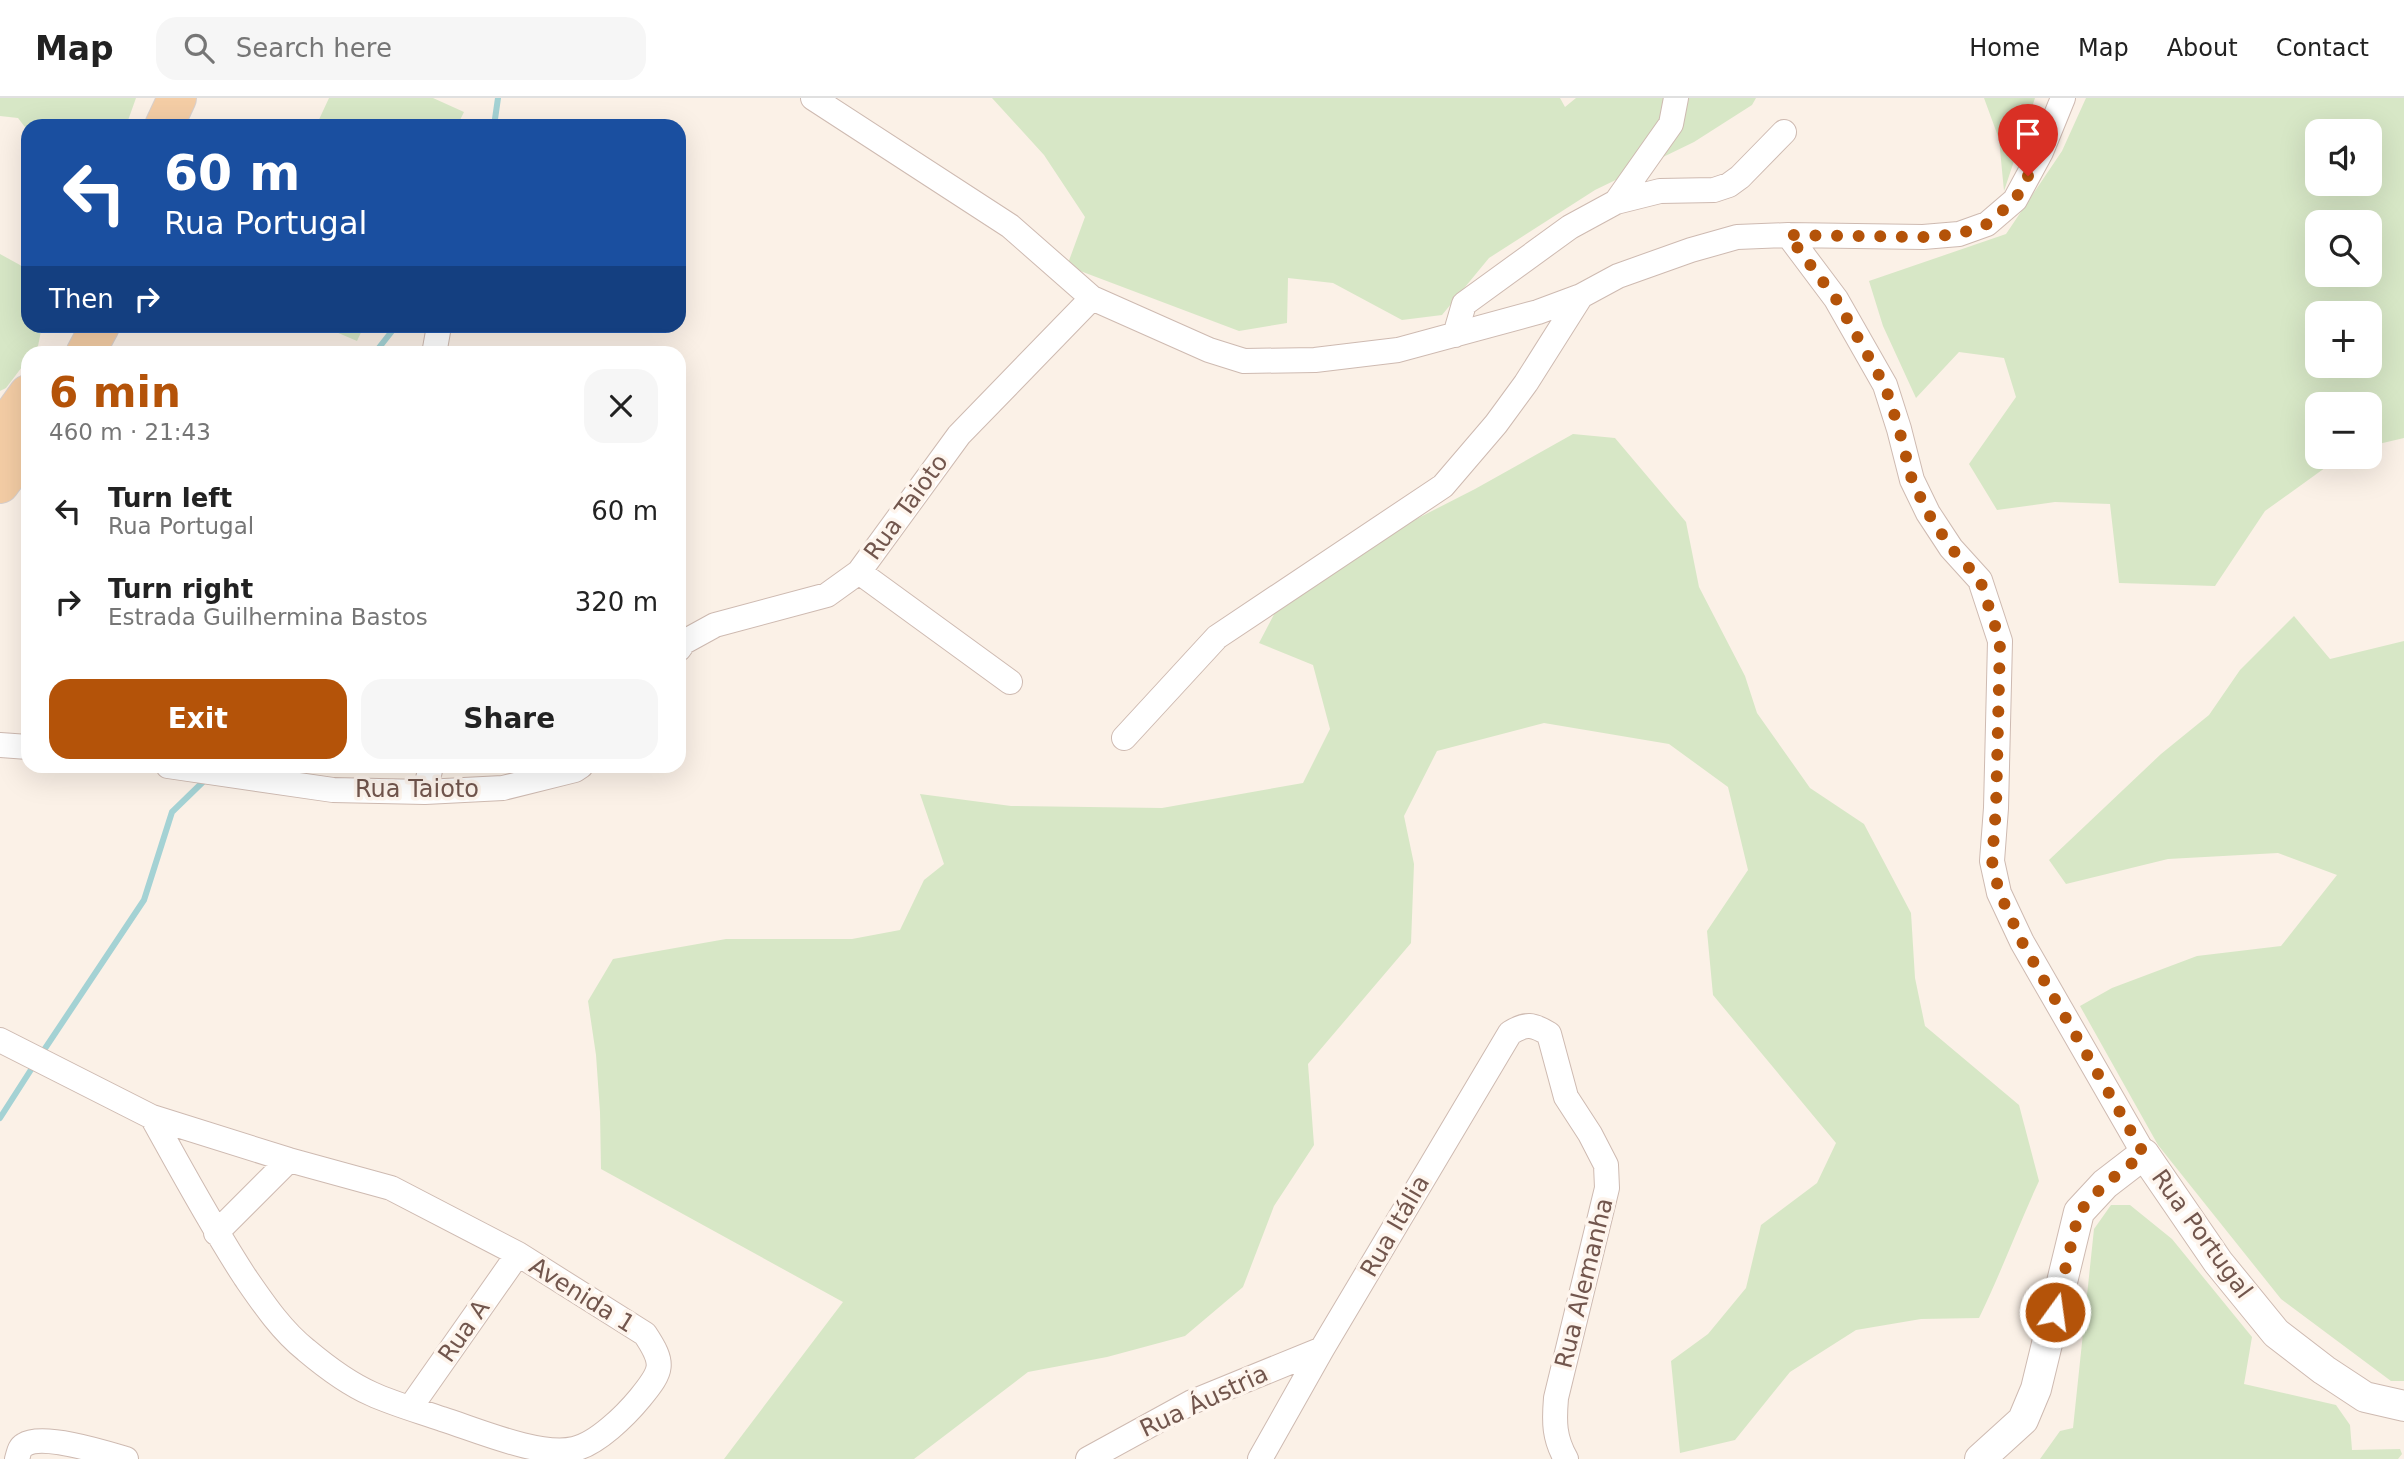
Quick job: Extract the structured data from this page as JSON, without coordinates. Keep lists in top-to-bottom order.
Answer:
{
  "streets": {
    "street": [
      "Rua Taioto",
      "Rua Itália",
      "Rua Portugal",
      "Rua Alemanha",
      "Avenida 1",
      "Rua A",
      "Rua Áustria"
    ]
  },
  "crossings": [
    ["Rua Itália", "Rua Alemanha"],
    ["Rua Itália", "Rua Áustria"],
    ["Avenida 1", "Rua A"]
  ],
  "page": {
    "header": "Map",
    "search": "Search here",
    "nav": [
      "Home",
      "Map",
      "About",
      "Contact"
    ],
    "map_buttons": ["+", "−"],
    "turn": ["60 m", "Rua Portugal"],
    "then": "Then",
    "heading": ["6 min", "460 m · 21:43"],
    "list": [
      {
        "name": "Turn left",
        "note": "Rua Portugal",
        "value": "60 m"
      },
      {
        "name": "Turn right",
        "note": "Estrada Guilhermina Bastos",
        "value": "320 m"
      }
    ],
    "buttons": ["Exit", "Share"]
  }
}
